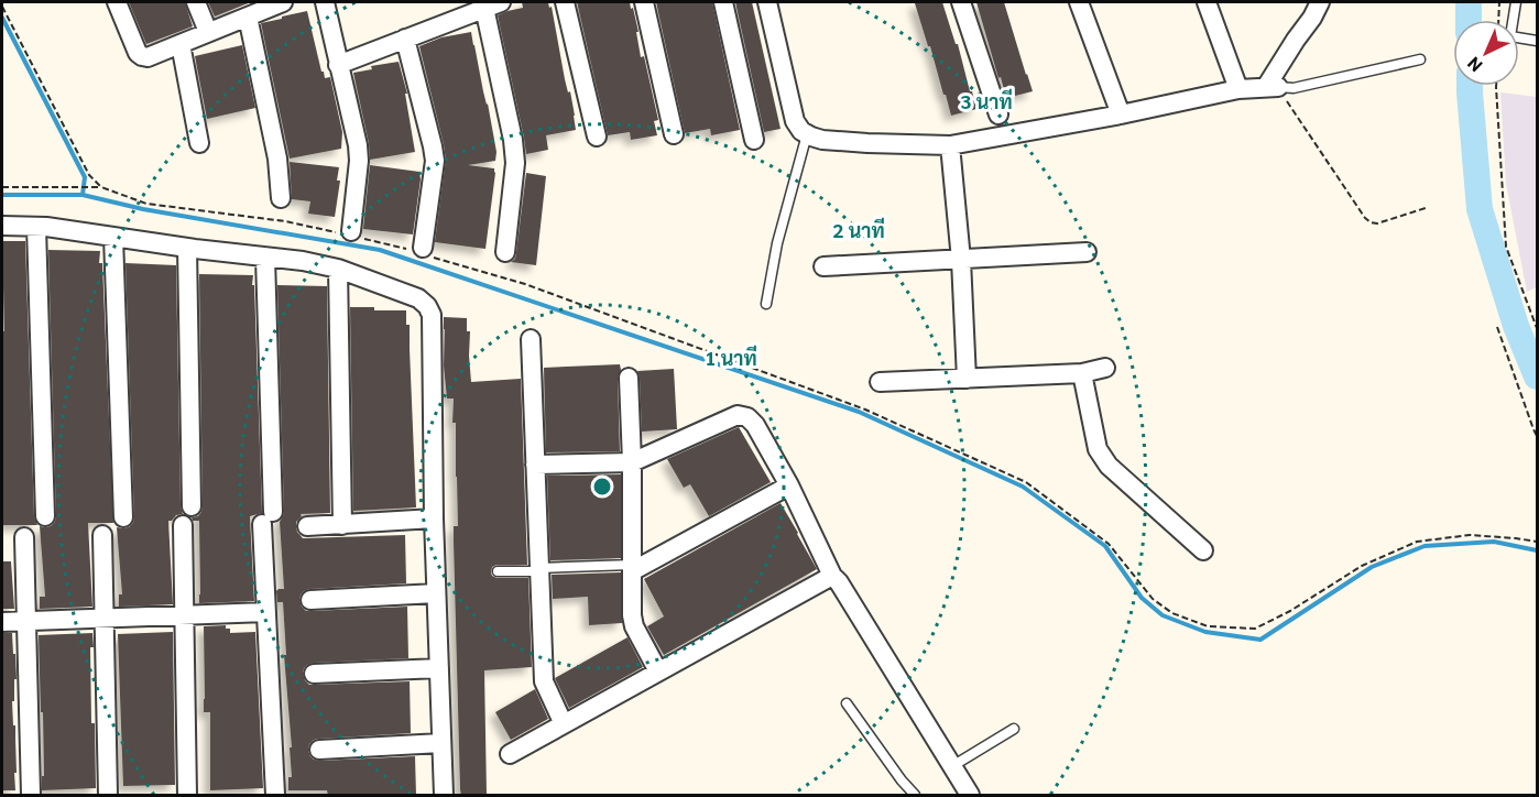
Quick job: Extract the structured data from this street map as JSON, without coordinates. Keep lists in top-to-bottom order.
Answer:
{
  "north": "bottom left",
  "rings": ["3 นาที", "2 นาที", "1 นาที"]
}
